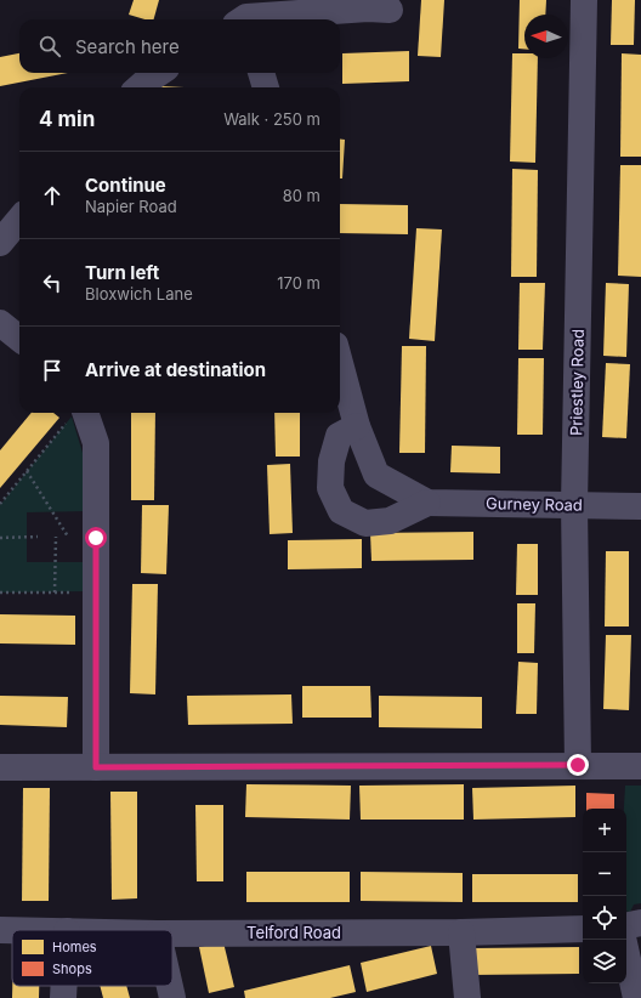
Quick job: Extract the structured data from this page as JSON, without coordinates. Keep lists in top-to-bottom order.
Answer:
{
  "streets": {
    "street": ["Priestley Road", "Gurney Road", "Telford Road"]
  },
  "crossings": [
    ["Priestley Road", "Gurney Road"]
  ],
  "legend": ["Homes", "Shops"],
  "north": "left",
  "page": {
    "search": "Search here",
    "heading": ["4 min", "Walk · 250 m"],
    "list": [
      ["Continue", "Napier Road", "80 m"],
      ["Turn left", "Bloxwich Lane", "170 m"],
      "Arrive at destination"
    ],
    "map_buttons": ["+", "−"]
  }
}
